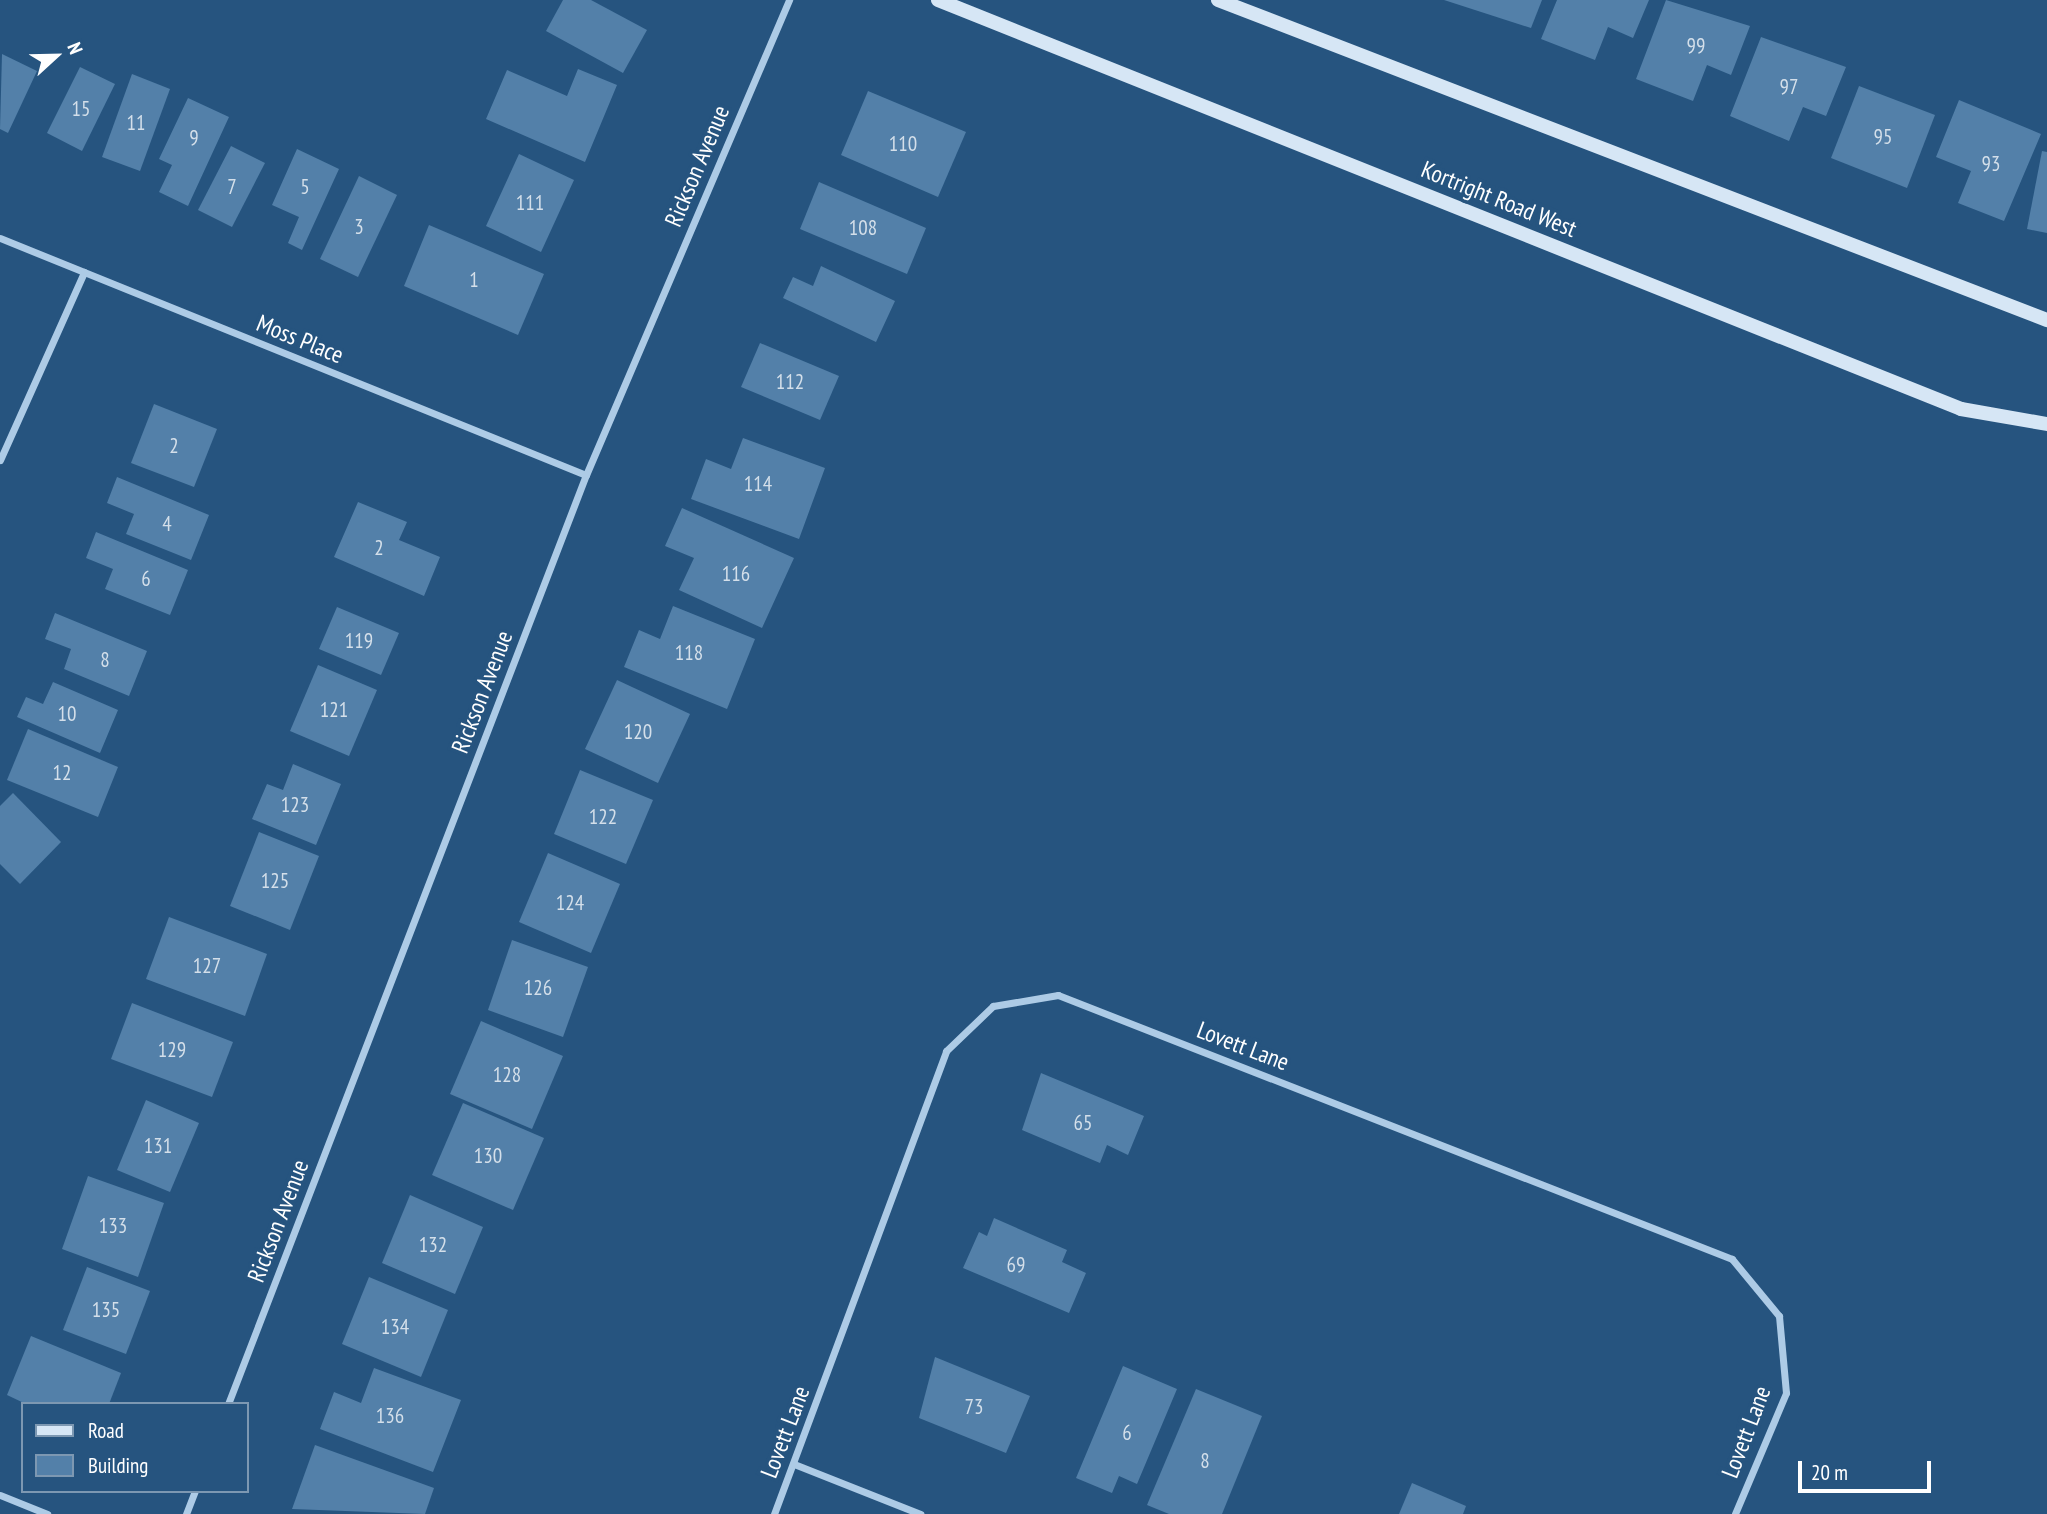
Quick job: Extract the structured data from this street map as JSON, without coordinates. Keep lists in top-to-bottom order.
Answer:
{
  "streets": {
    "street": [
      "Rickson Avenue",
      "Kortright Road West",
      "Moss Place",
      "Lovett Lane"
    ]
  },
  "crossings": [
    ["Rickson Avenue", "Moss Place"]
  ],
  "house_numbers": [
    "99",
    "97",
    "15",
    "11",
    "95",
    "9",
    "110",
    "93",
    "7",
    "5",
    "111",
    "3",
    "108",
    "1",
    "112",
    "2",
    "114",
    "4",
    "2",
    "116",
    "6",
    "119",
    "118",
    "8",
    "121",
    "10",
    "120",
    "12",
    "123",
    "122",
    "125",
    "124",
    "127",
    "126",
    "129",
    "128",
    "65",
    "131",
    "130",
    "133",
    "132",
    "69",
    "135",
    "134",
    "73",
    "136",
    "6",
    "8"
  ],
  "legend": ["Road", "Building"],
  "scale_bar": "20 m",
  "north": "right"
}
